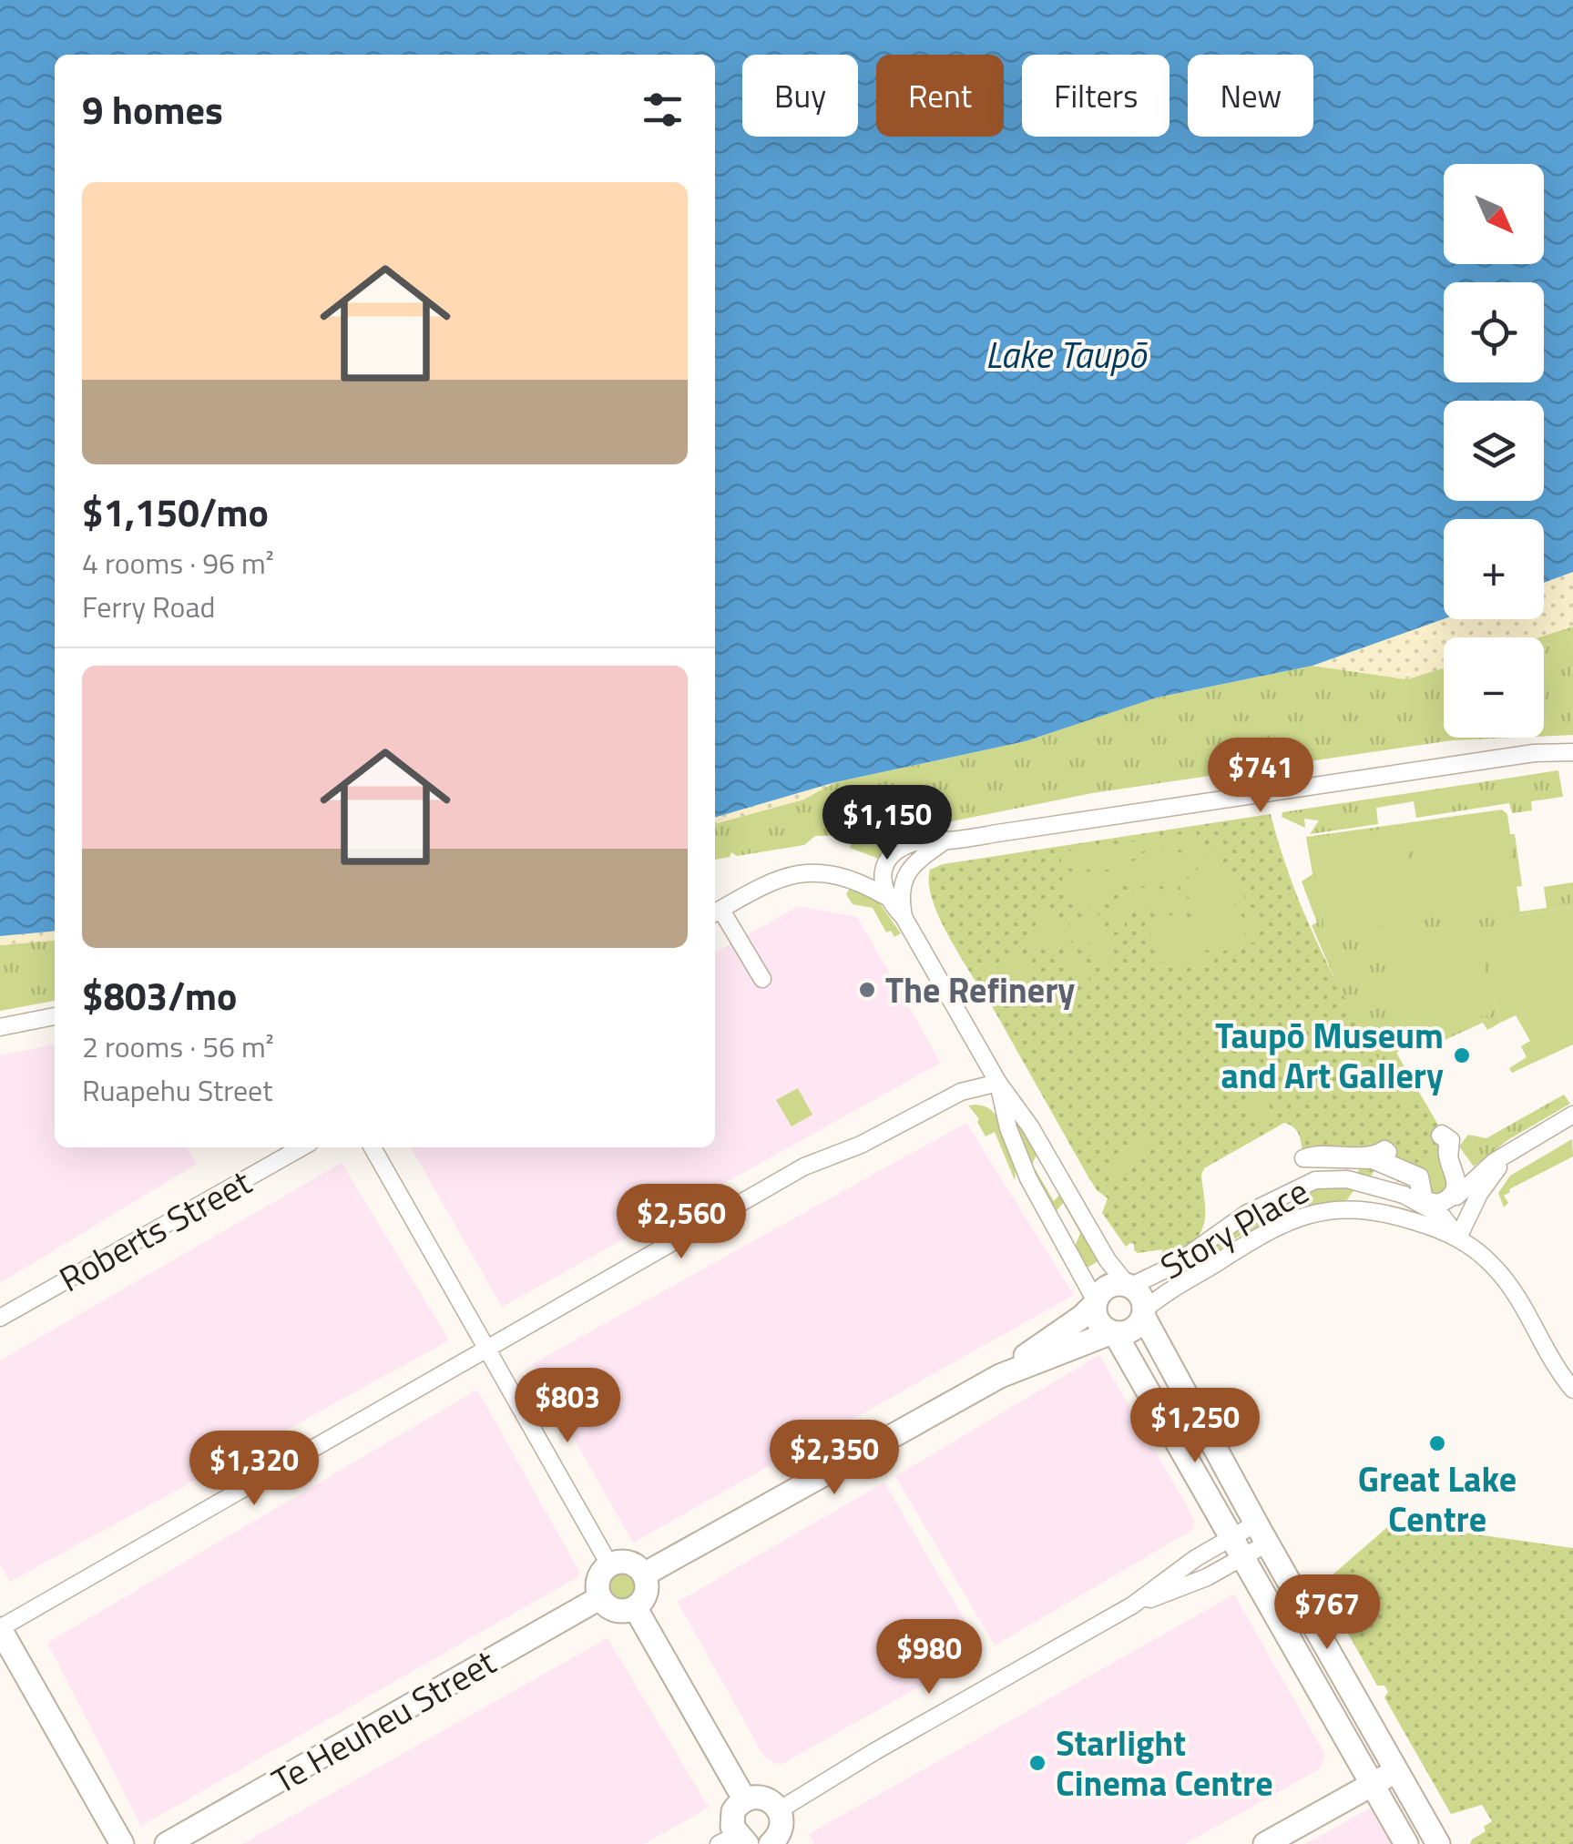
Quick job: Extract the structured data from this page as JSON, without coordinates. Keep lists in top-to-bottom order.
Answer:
{
  "streets": {
    "street": ["Story Place", "Roberts Street", "Te Heuheu Street"]
  },
  "water": ["Lake Taupō"],
  "places": [
    "The Refinery",
    "Taupō Museum and Art Gallery",
    "Great Lake Centre",
    "Starlight Cinema Centre"
  ],
  "north": "bottom right",
  "page": {
    "chip": [
      "Buy",
      "Rent",
      "Filters",
      "New"
    ],
    "heading": "9 homes",
    "map_buttons": ["+", "−"],
    "list": [
      {
        "name": "$1,150/mo",
        "note": "4 rooms · 96 m² · Ferry Road"
      },
      {
        "name": "$803/mo",
        "note": "2 rooms · 56 m² · Ruapehu Street"
      }
    ],
    "price": [
      "$741",
      "$1,150",
      "$2,560",
      "$803",
      "$1,250",
      "$2,350",
      "$1,320",
      "$767",
      "$980"
    ]
  }
}
